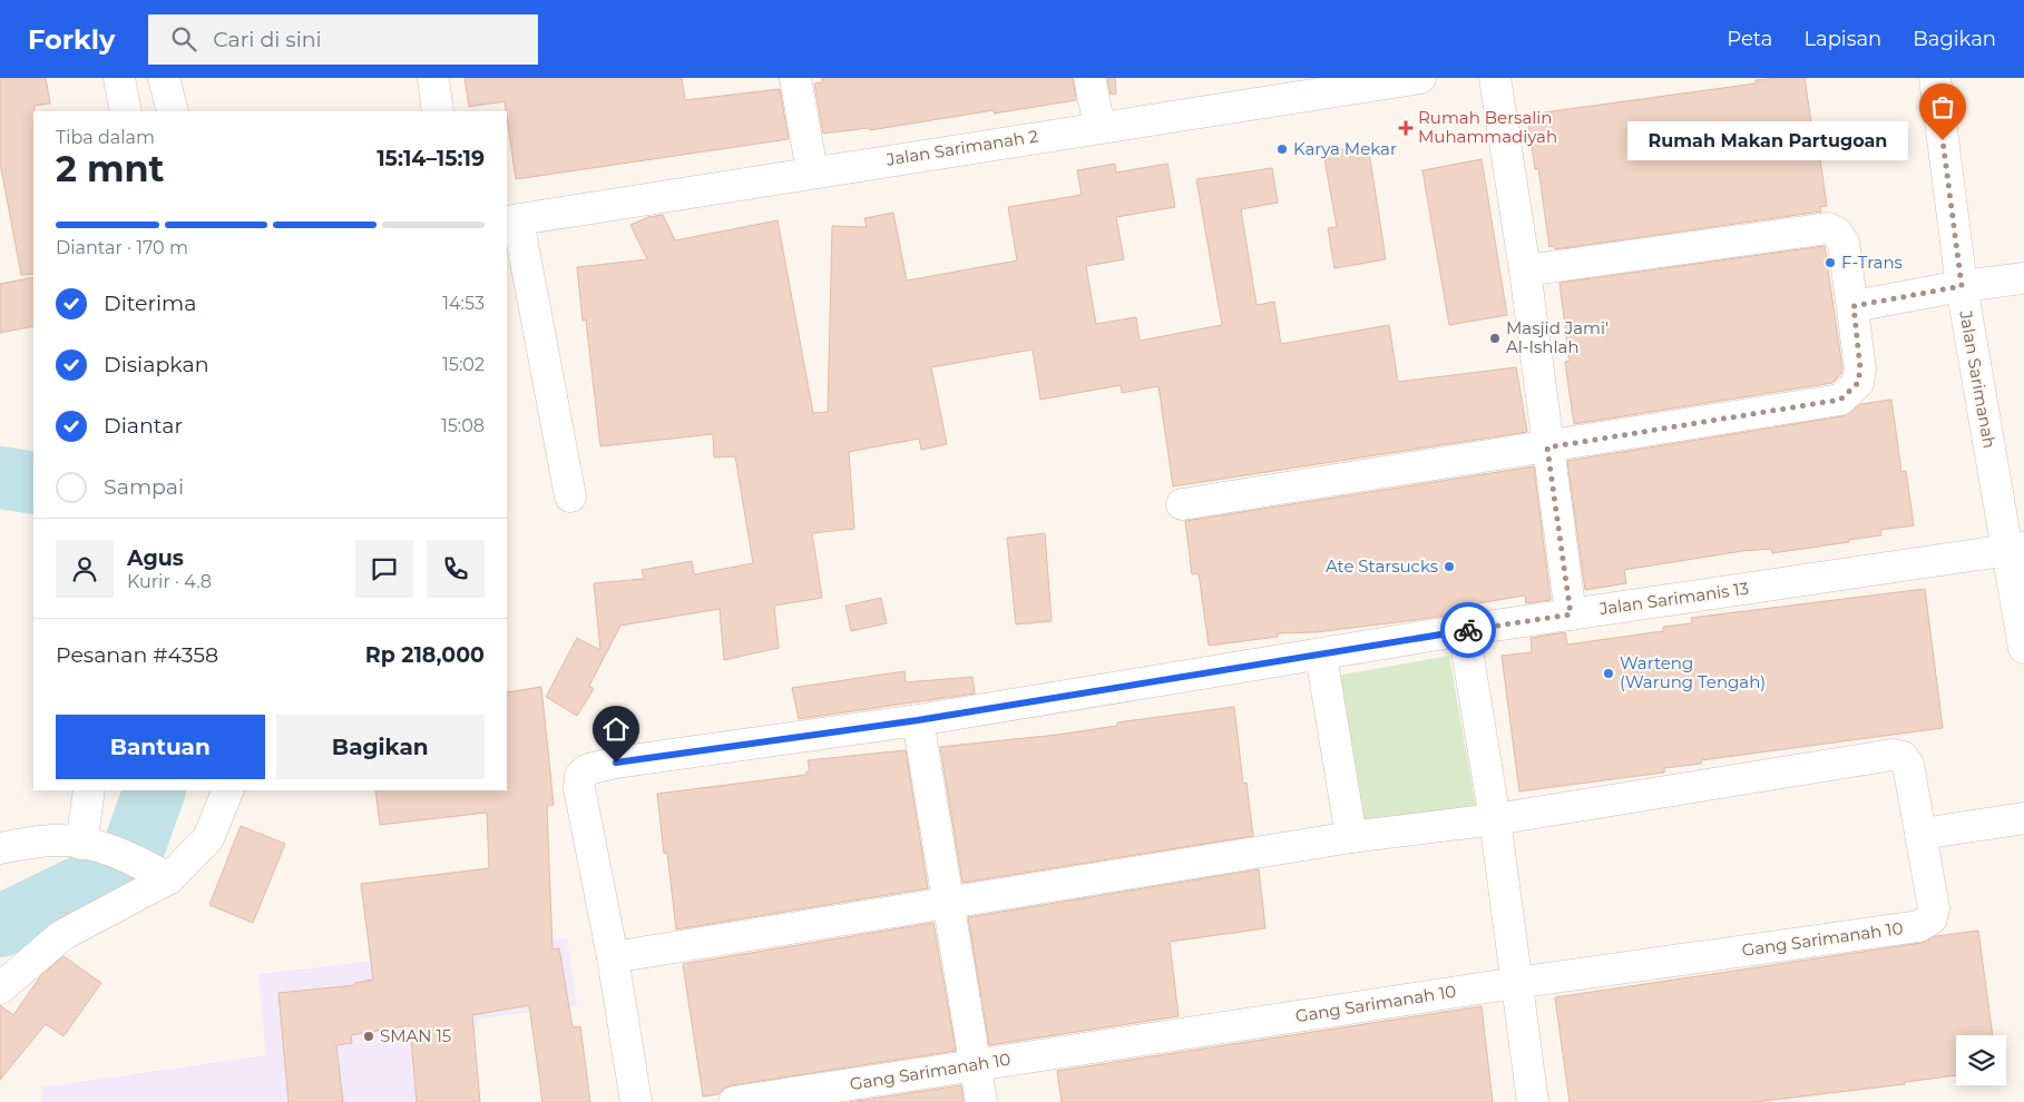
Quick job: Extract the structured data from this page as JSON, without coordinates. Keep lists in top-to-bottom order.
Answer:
{
  "streets": {
    "street": [
      "Jalan Sarimanah 2",
      "Jalan Sarimanah",
      "Jalan Sarimanis 13",
      "Gang Sarimanah 10"
    ]
  },
  "crossings": [
    ["Jalan Sarimanah", "Jalan Sarimanis 13"],
    ["Jalan Sarimanis 13", "Gang Sarimanah 10"]
  ],
  "places": {
    "health": ["Rumah Bersalin Muhammadiyah"],
    "other": [
      "Rumah Makan Partugoan",
      "Karya Mekar",
      "F-Trans",
      "Masjid Jami' Al-Ishlah",
      "Ate Starsucks",
      "Warteng (Warung Tengah)",
      "SMAN 15"
    ]
  },
  "page": {
    "header": "Forkly",
    "search": "Cari di sini",
    "nav": ["Peta", "Lapisan", "Bagikan"],
    "heading": ["2 mnt", "Tiba dalam", "15:14–15:19"],
    "panel": [
      "Agus",
      "Kurir · 4.8",
      "Pesanan #4358",
      "Rp 218,000"
    ],
    "bubble": "Rumah Makan Partugoan",
    "bar": "Diantar · 170 m",
    "list": [
      ["Diterima", "14:53"],
      ["Disiapkan", "15:02"],
      ["Diantar", "15:08"],
      "Sampai"
    ],
    "buttons": ["Bantuan", "Bagikan"]
  }
}
